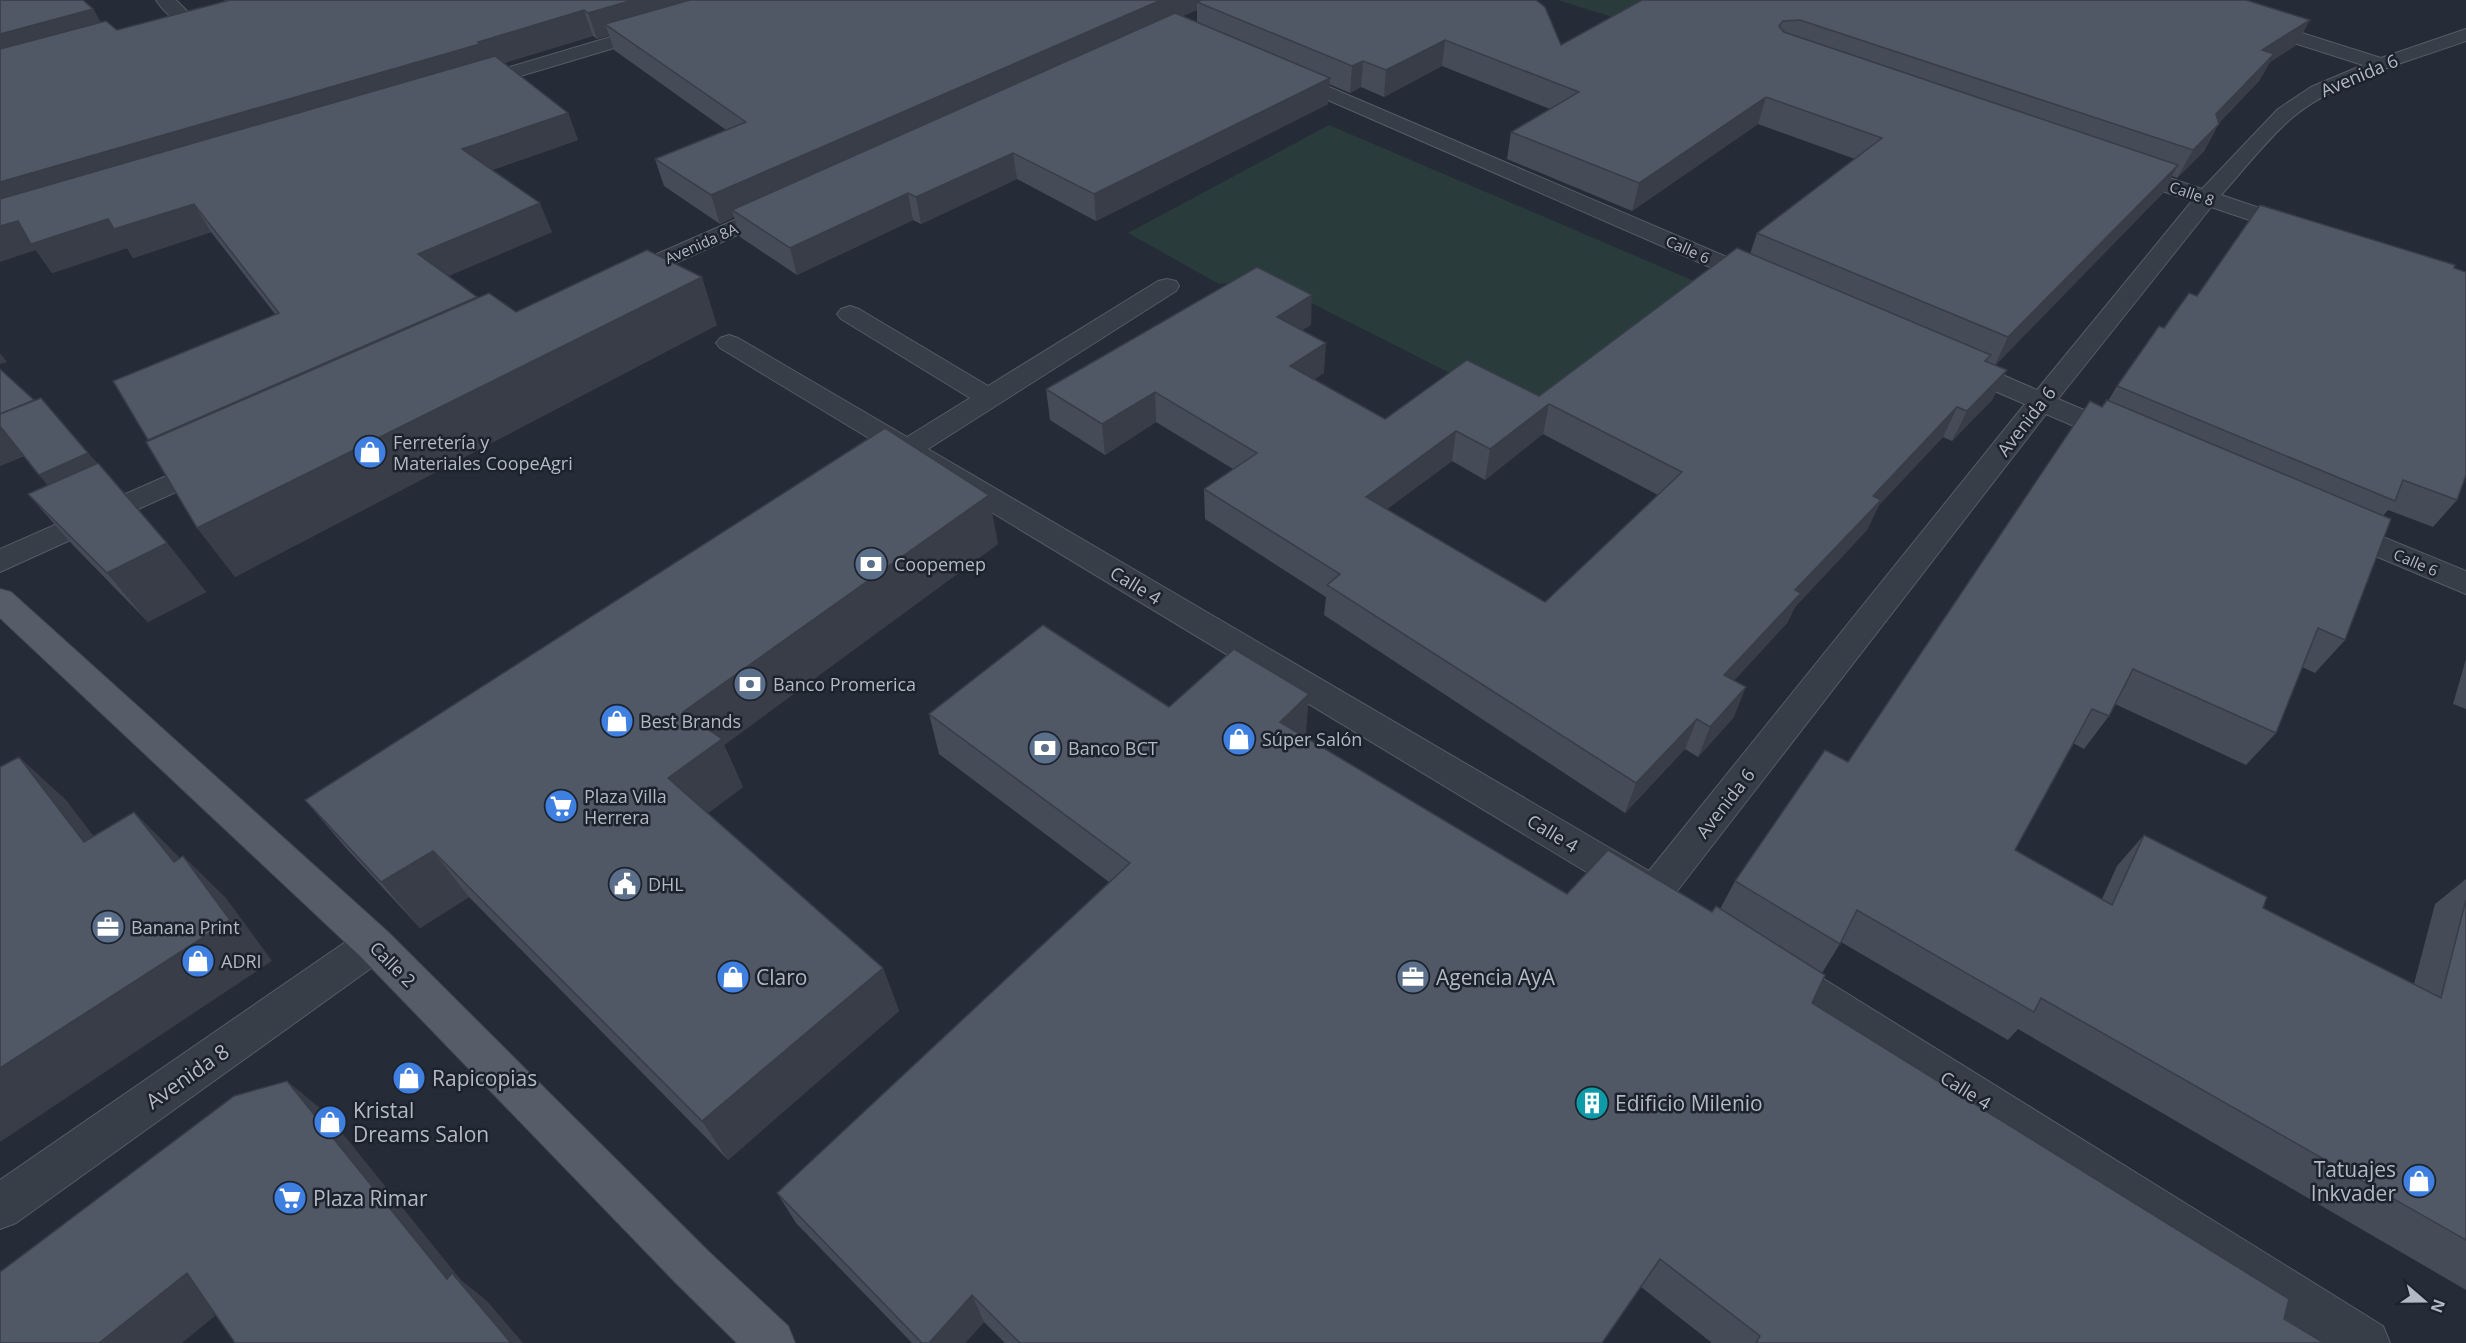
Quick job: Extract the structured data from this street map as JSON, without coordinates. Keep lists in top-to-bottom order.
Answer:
{
  "streets": {
    "main road": ["Calle 2"],
    "street": [
      "Avenida 6",
      "Calle 8",
      "Avenida 8A",
      "Calle 6",
      "Calle 4",
      "Avenida 8"
    ]
  },
  "crossings": [
    ["Avenida 6", "Calle 8"],
    ["Avenida 6", "Calle 4"],
    ["Calle 2", "Avenida 8"]
  ],
  "places": {
    "shop": [
      "Ferretería y Materiales CoopeAgri",
      "Best Brands",
      "Súper Salón",
      "ADRI",
      "Claro",
      "Rapicopias",
      "Kristal Dreams Salon",
      "Tatuajes Inkvader"
    ],
    "bank": ["Coopemep", "Banco Promerica", "Banco BCT"],
    "supermarket": ["Plaza Villa Herrera", "Plaza Rimar"],
    "public building": ["DHL"],
    "office": ["Banana Print", "Agencia AyA"],
    "building": ["Edificio Milenio"]
  },
  "north": "right"
}
